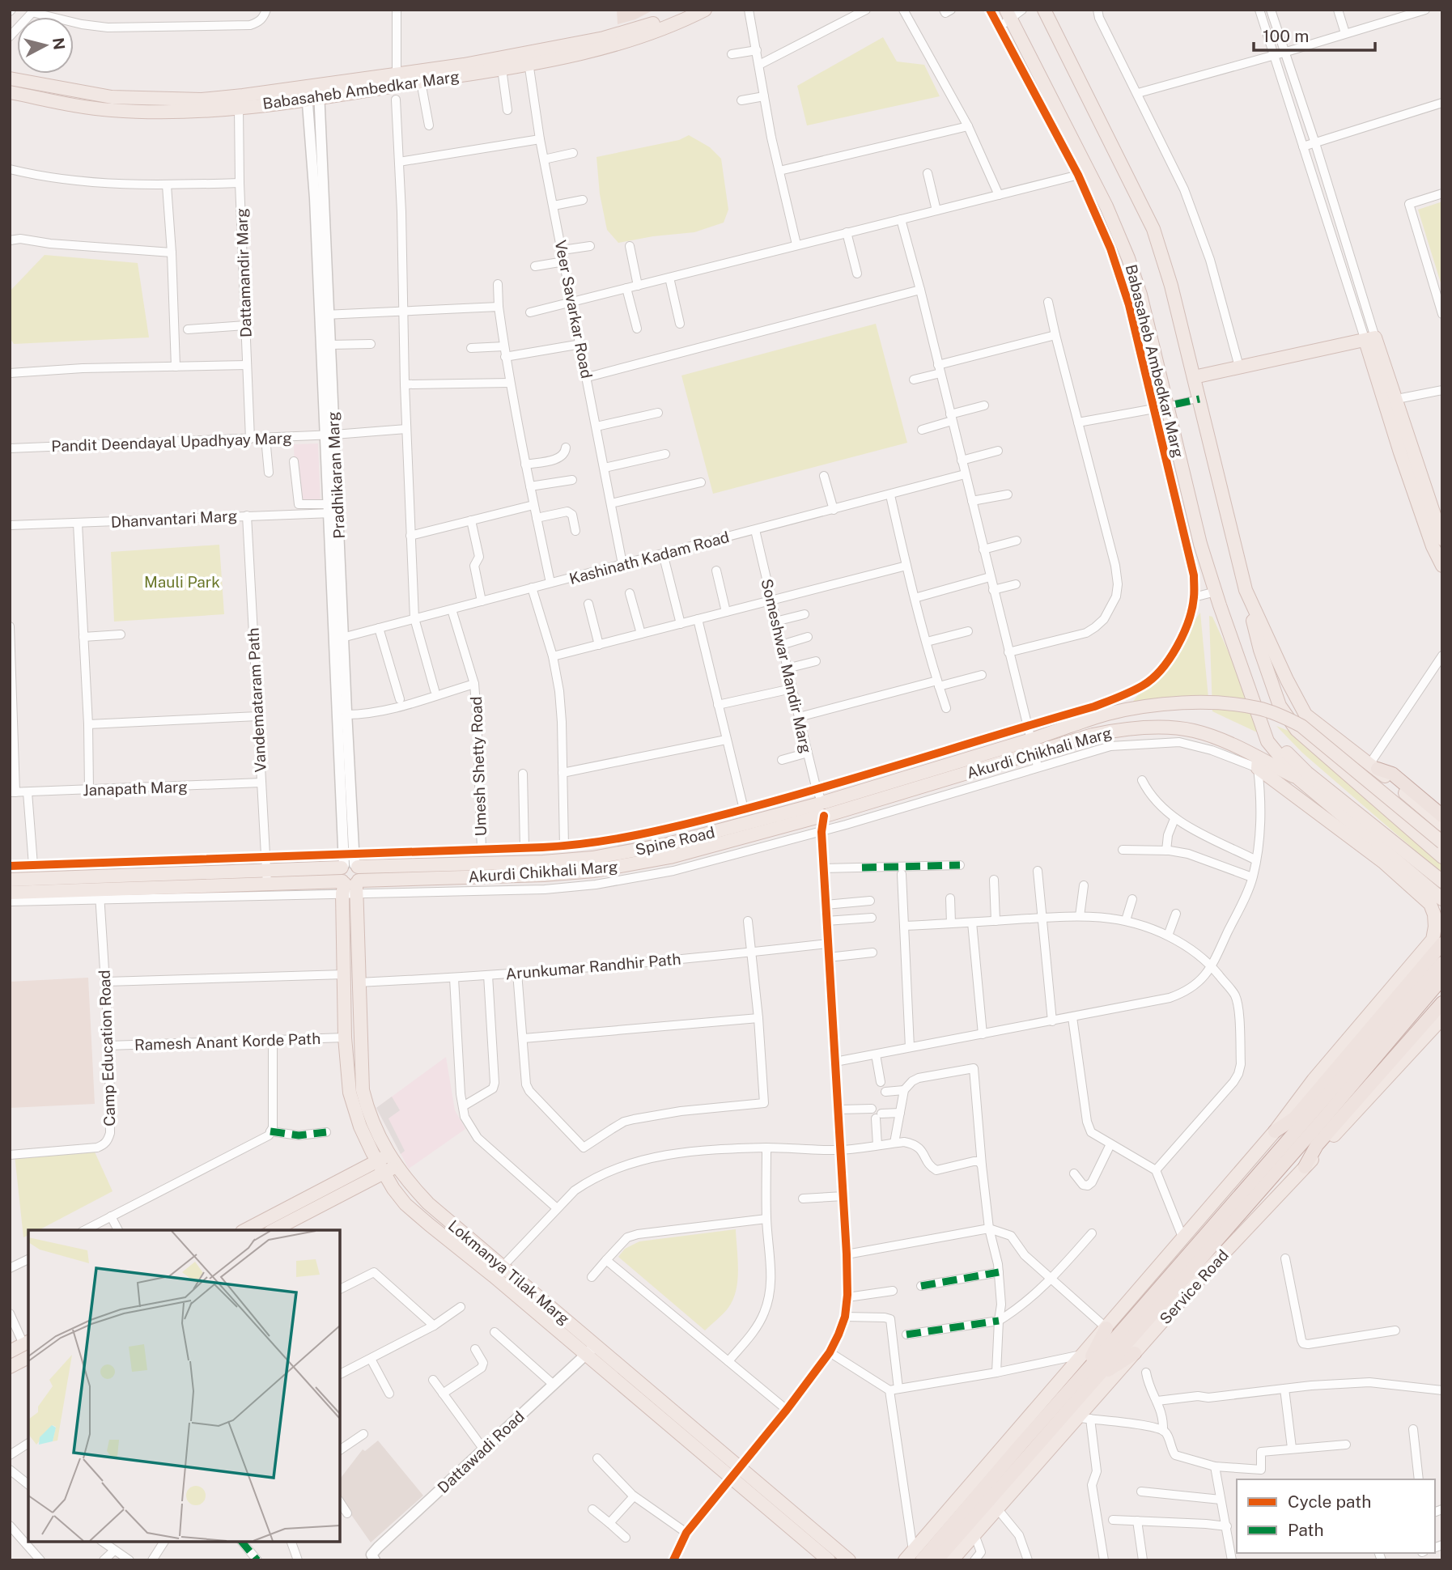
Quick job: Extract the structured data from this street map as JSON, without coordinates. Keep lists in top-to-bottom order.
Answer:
{
  "streets": {
    "main road": [
      "Babasaheb Ambedkar Marg",
      "Akurdi Chikhali Marg",
      "Spine Road",
      "Lokmanya Tilak Marg",
      "Service Road"
    ],
    "street": [
      "Dattamandir Marg",
      "Veer Savarkar Road",
      "Pandit Deendayal Upadhyay Marg",
      "Pradhikaran Marg",
      "Dhanvantari Marg",
      "Kashinath Kadam Road",
      "Someshwar Mandir Marg",
      "Vandemataram Path",
      "Umesh Shetty Road",
      "Janapath Marg",
      "Arunkumar Randhir Path",
      "Ramesh Anant Korde Path",
      "Camp Education Road",
      "Dattawadi Road"
    ]
  },
  "crossings": [
    ["Babasaheb Ambedkar Marg", "Dattamandir Marg"],
    ["Babasaheb Ambedkar Marg", "Veer Savarkar Road"],
    ["Babasaheb Ambedkar Marg", "Pradhikaran Marg"],
    ["Babasaheb Ambedkar Marg", "Someshwar Mandir Marg"],
    ["Babasaheb Ambedkar Marg", "Umesh Shetty Road"],
    ["Babasaheb Ambedkar Marg", "Spine Road"],
    ["Dattamandir Marg", "Pandit Deendayal Upadhyay Marg"],
    ["Veer Savarkar Road", "Kashinath Kadam Road"],
    ["Pandit Deendayal Upadhyay Marg", "Pradhikaran Marg"],
    ["Pradhikaran Marg", "Dhanvantari Marg"],
    ["Pradhikaran Marg", "Kashinath Kadam Road"],
    ["Pradhikaran Marg", "Umesh Shetty Road"],
    ["Pradhikaran Marg", "Spine Road"],
    ["Dhanvantari Marg", "Vandemataram Path"],
    ["Kashinath Kadam Road", "Someshwar Mandir Marg"],
    ["Kashinath Kadam Road", "Umesh Shetty Road"],
    ["Someshwar Mandir Marg", "Akurdi Chikhali Marg"],
    ["Someshwar Mandir Marg", "Spine Road"],
    ["Vandemataram Path", "Akurdi Chikhali Marg"],
    ["Vandemataram Path", "Janapath Marg"],
    ["Akurdi Chikhali Marg", "Spine Road"],
    ["Akurdi Chikhali Marg", "Camp Education Road"],
    ["Akurdi Chikhali Marg", "Lokmanya Tilak Marg"],
    ["Arunkumar Randhir Path", "Lokmanya Tilak Marg"],
    ["Ramesh Anant Korde Path", "Camp Education Road"],
    ["Ramesh Anant Korde Path", "Lokmanya Tilak Marg"],
    ["Lokmanya Tilak Marg", "Dattawadi Road"]
  ],
  "parks": ["Mauli Park"],
  "legend": ["Cycle path", "Path"],
  "scale_bar": "100 m",
  "north": "right"
}
